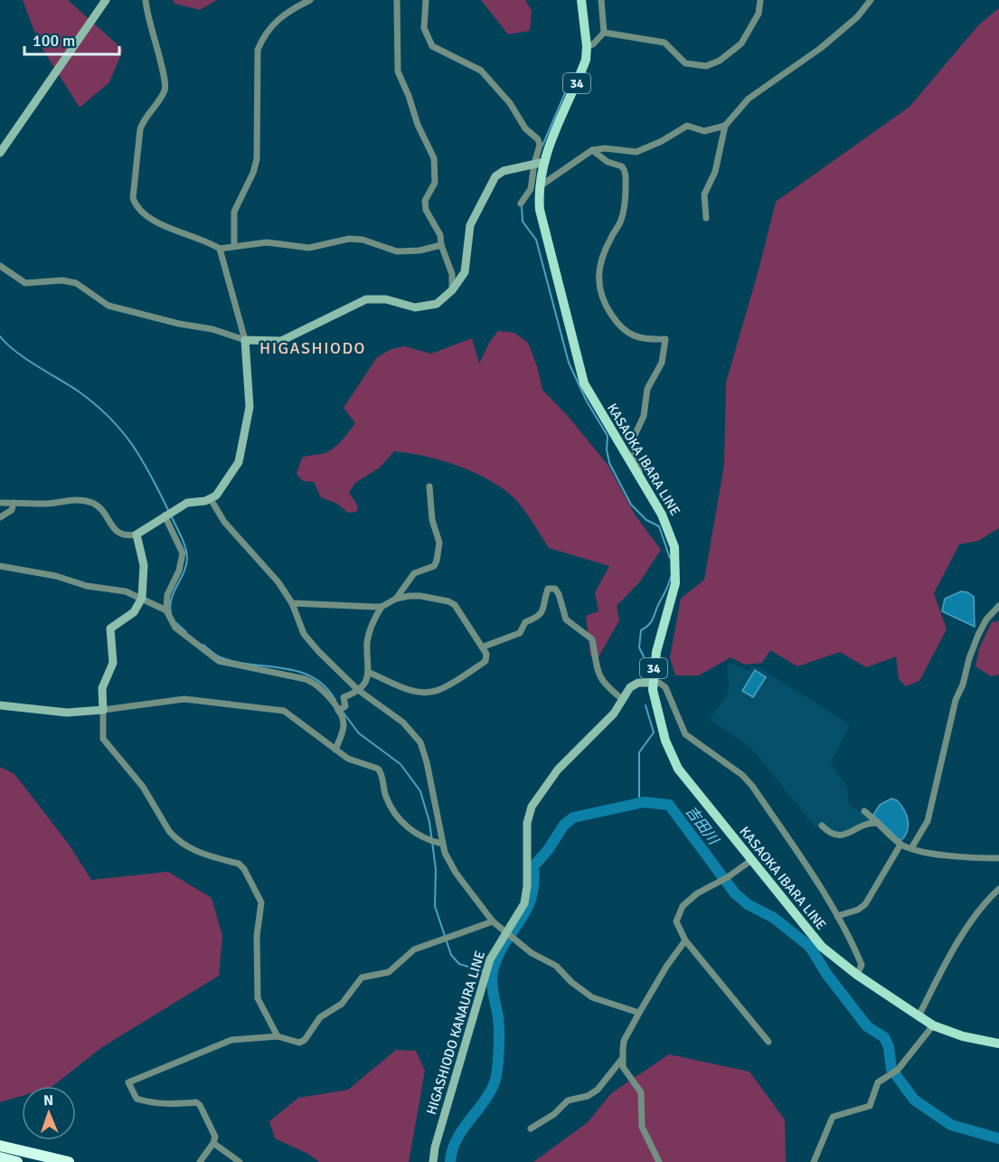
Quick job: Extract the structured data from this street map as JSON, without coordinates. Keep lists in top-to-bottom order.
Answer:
{
  "streets": {
    "main road": ["34", "KASAOKA IBARA LINE", "HIGASHIODO KANAURA LINE"]
  },
  "crossings": [
    ["KASAOKA IBARA LINE", "HIGASHIODO KANAURA LINE"]
  ],
  "districts": ["HIGASHIODO"],
  "water": ["吉田川"],
  "scale_bar": "100 m",
  "north": "top"
}
